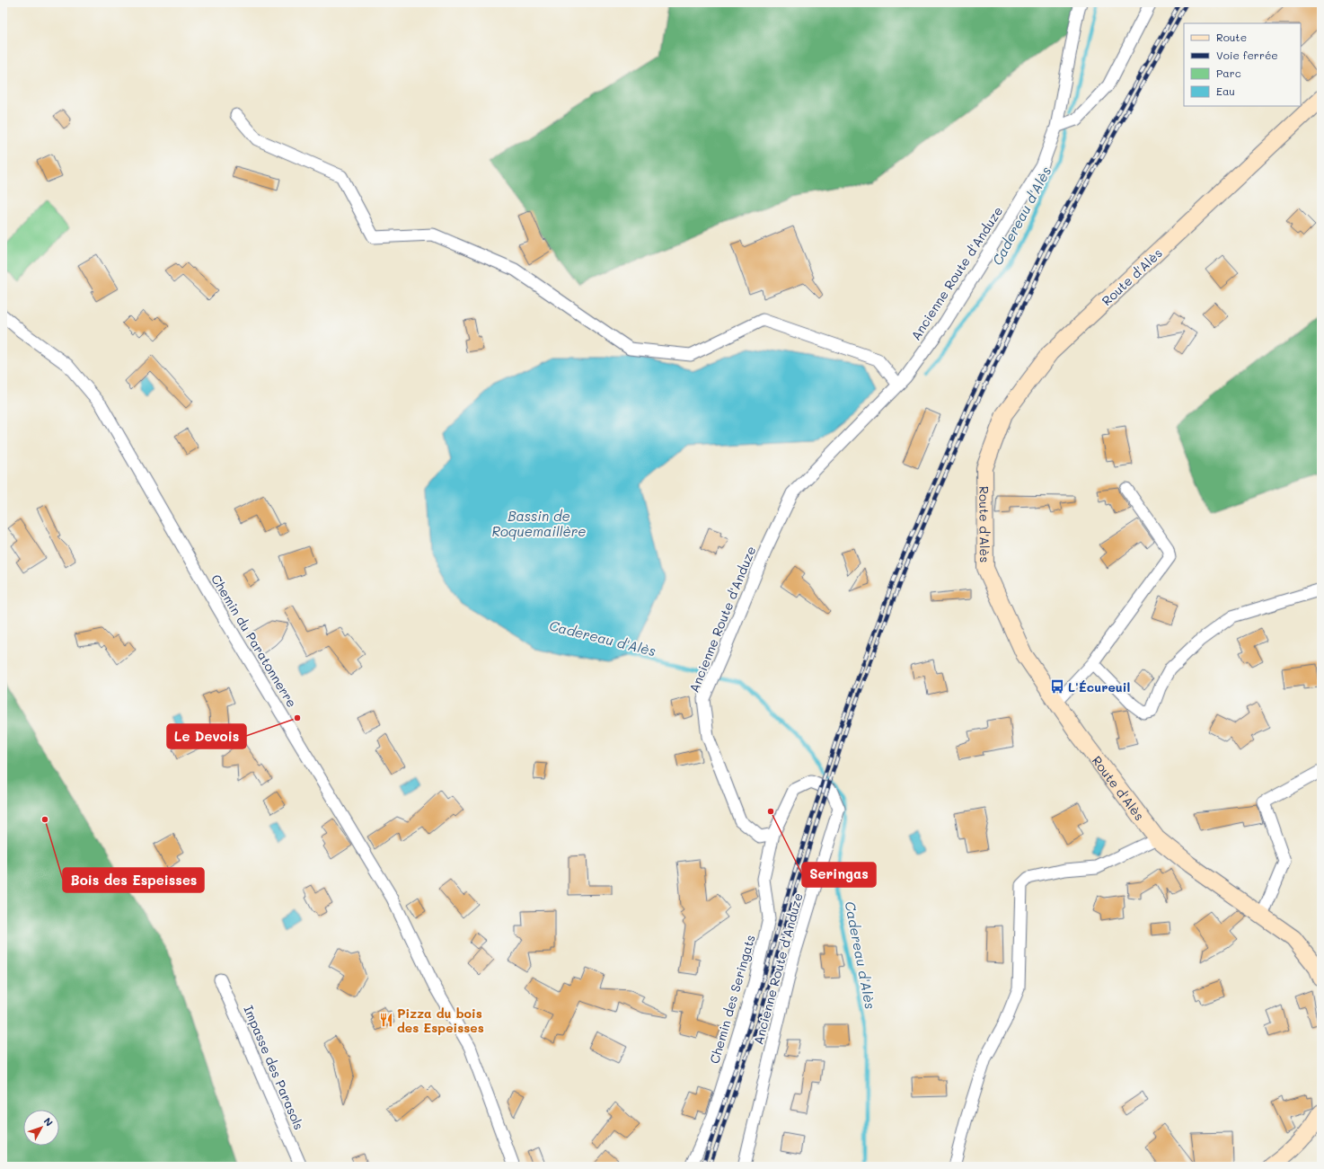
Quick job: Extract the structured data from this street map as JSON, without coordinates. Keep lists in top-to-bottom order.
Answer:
{
  "streets": {
    "main road": ["Route d'Alès"],
    "street": [
      "Ancienne Route d'Anduze",
      "Chemin du Paratonnerre",
      "Chemin des Seringats",
      "Impasse des Parasols"
    ]
  },
  "crossings": [
    ["Ancienne Route d'Anduze", "Chemin des Seringats"]
  ],
  "water": ["Cadereau d'Alès", "Bassin de Roquemaillère"],
  "places": {
    "bus stop": ["L'Écureuil"],
    "other": ["Le Devois", "Seringas", "Bois des Espeisses"],
    "restaurant": ["Pizza du bois des Espeisses"]
  },
  "legend": [
    "Route",
    "Voie ferrée",
    "Parc",
    "Eau"
  ],
  "north": "top right"
}
